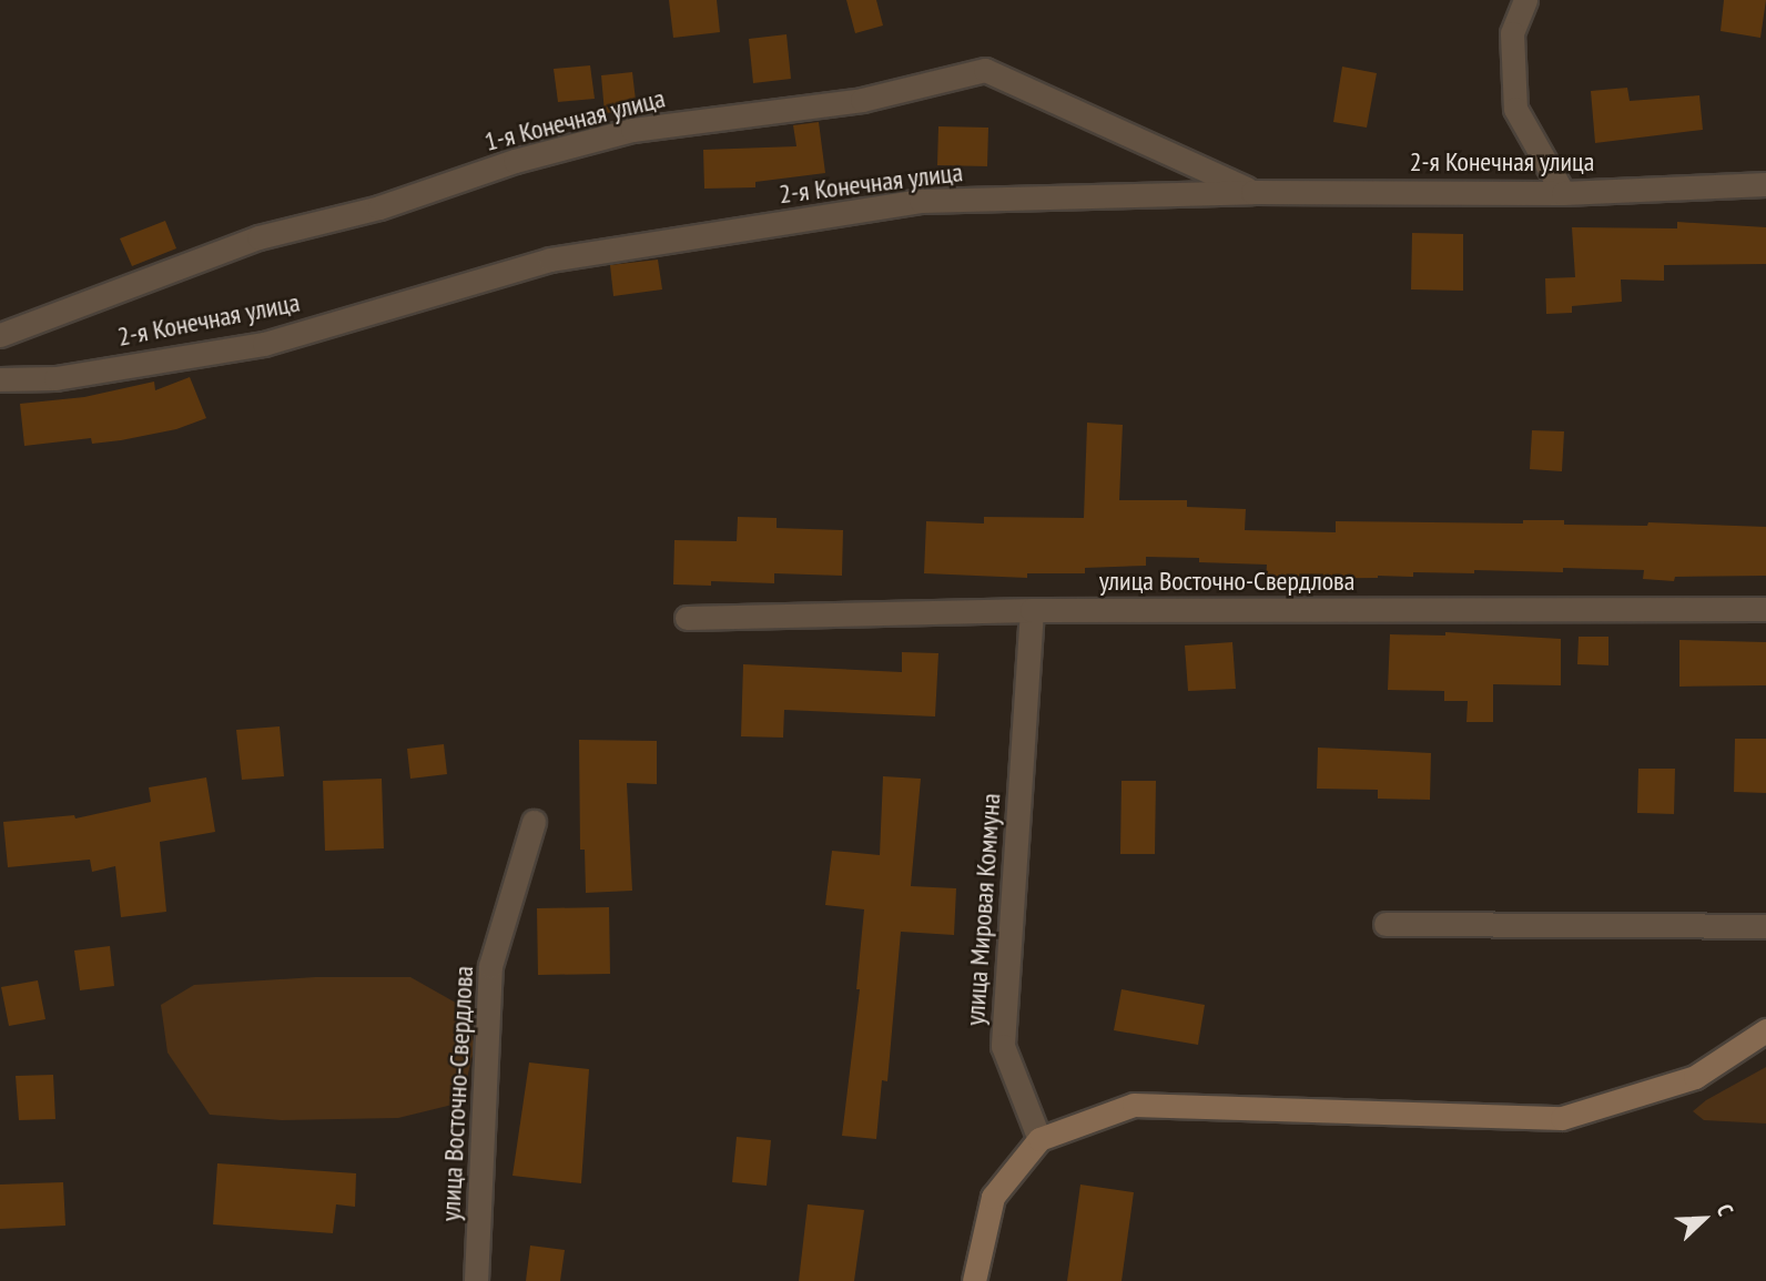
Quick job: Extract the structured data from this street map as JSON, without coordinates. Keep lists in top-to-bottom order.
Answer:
{
  "streets": {
    "street": [
      "1-я Конечная улица",
      "2-я Конечная улица",
      "улица Восточно-Свердлова",
      "улица Мировая Коммуна"
    ]
  },
  "crossings": [
    ["1-я Конечная улица", "2-я Конечная улица"],
    ["улица Восточно-Свердлова", "улица Мировая Коммуна"]
  ],
  "north": "top right"
}
